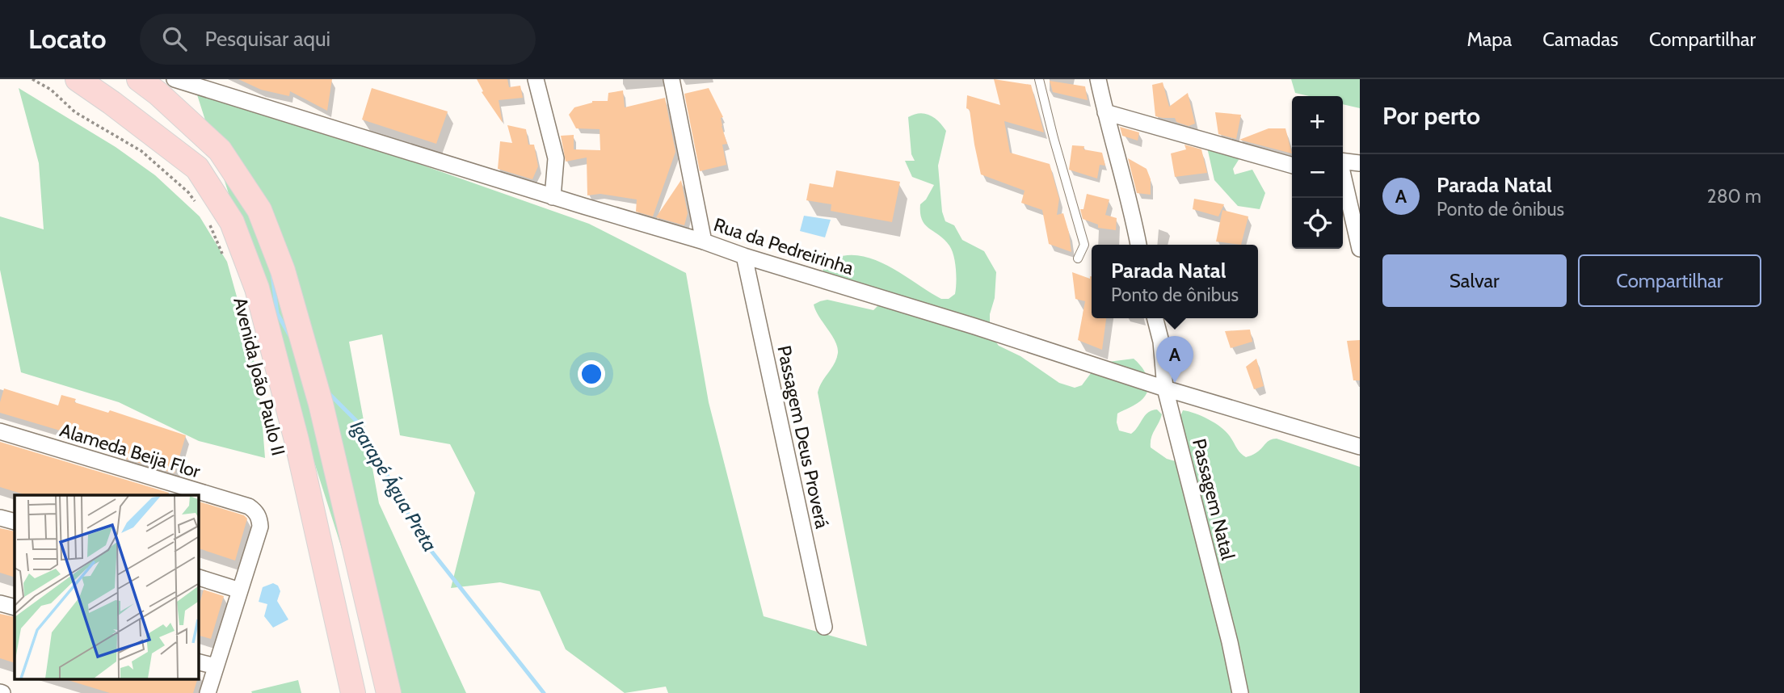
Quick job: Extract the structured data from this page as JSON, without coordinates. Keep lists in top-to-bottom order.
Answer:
{
  "streets": {
    "main road": ["Avenida João Paulo II"],
    "street": [
      "Rua da Pedreirinha",
      "Passagem Deus Proverá",
      "Alameda Beija Flor",
      "Passagem Natal"
    ]
  },
  "crossings": [
    ["Rua da Pedreirinha", "Passagem Deus Proverá"],
    ["Rua da Pedreirinha", "Passagem Natal"]
  ],
  "water": ["Igarapé Água Preta"],
  "page": {
    "header": "Locato",
    "search": "Pesquisar aqui",
    "nav": ["Mapa", "Camadas", "Compartilhar"],
    "heading": "Por perto",
    "map_buttons": ["+", "−"],
    "list": [
      {
        "mark": "A",
        "name": "Parada Natal",
        "note": "Ponto de ônibus",
        "value": "280 m"
      }
    ],
    "buttons": ["Salvar", "Compartilhar"],
    "popup": ["Parada Natal", "Ponto de ônibus"],
    "pins": "A"
  }
}
